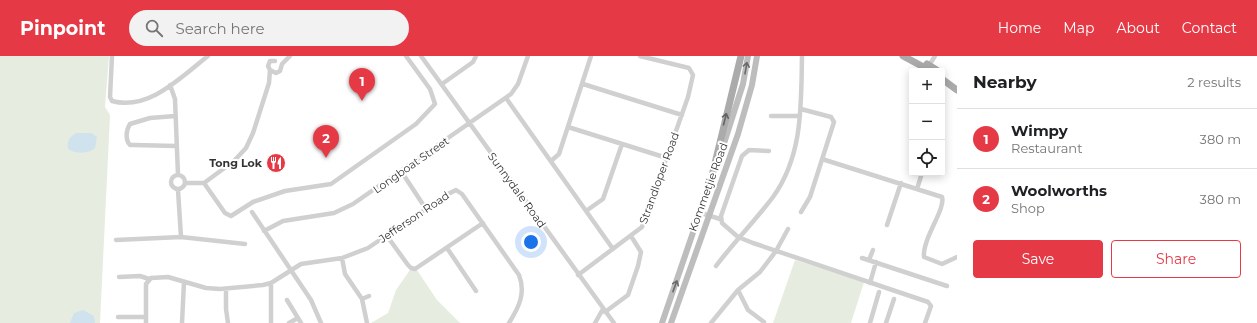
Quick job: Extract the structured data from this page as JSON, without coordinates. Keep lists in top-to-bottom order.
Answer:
{
  "streets": {
    "main road": ["Kommetjie Road"],
    "street": [
      "Longboat Street",
      "Strandloper Road",
      "Sunnydale Road",
      "Jefferson Road"
    ]
  },
  "crossings": [
    ["Longboat Street", "Sunnydale Road"],
    ["Strandloper Road", "Sunnydale Road"]
  ],
  "places": {
    "restaurant": ["Tong Lok"]
  },
  "page": {
    "header": "Pinpoint",
    "search": "Search here",
    "nav": [
      "Home",
      "Map",
      "About",
      "Contact"
    ],
    "heading": ["Nearby", "2 results"],
    "map_buttons": ["+", "−"],
    "pins": ["1", "2"],
    "list": [
      {
        "mark": "1",
        "name": "Wimpy",
        "note": "Restaurant",
        "value": "380 m"
      },
      {
        "mark": "2",
        "name": "Woolworths",
        "note": "Shop",
        "value": "380 m"
      }
    ],
    "buttons": ["Save", "Share"]
  }
}
